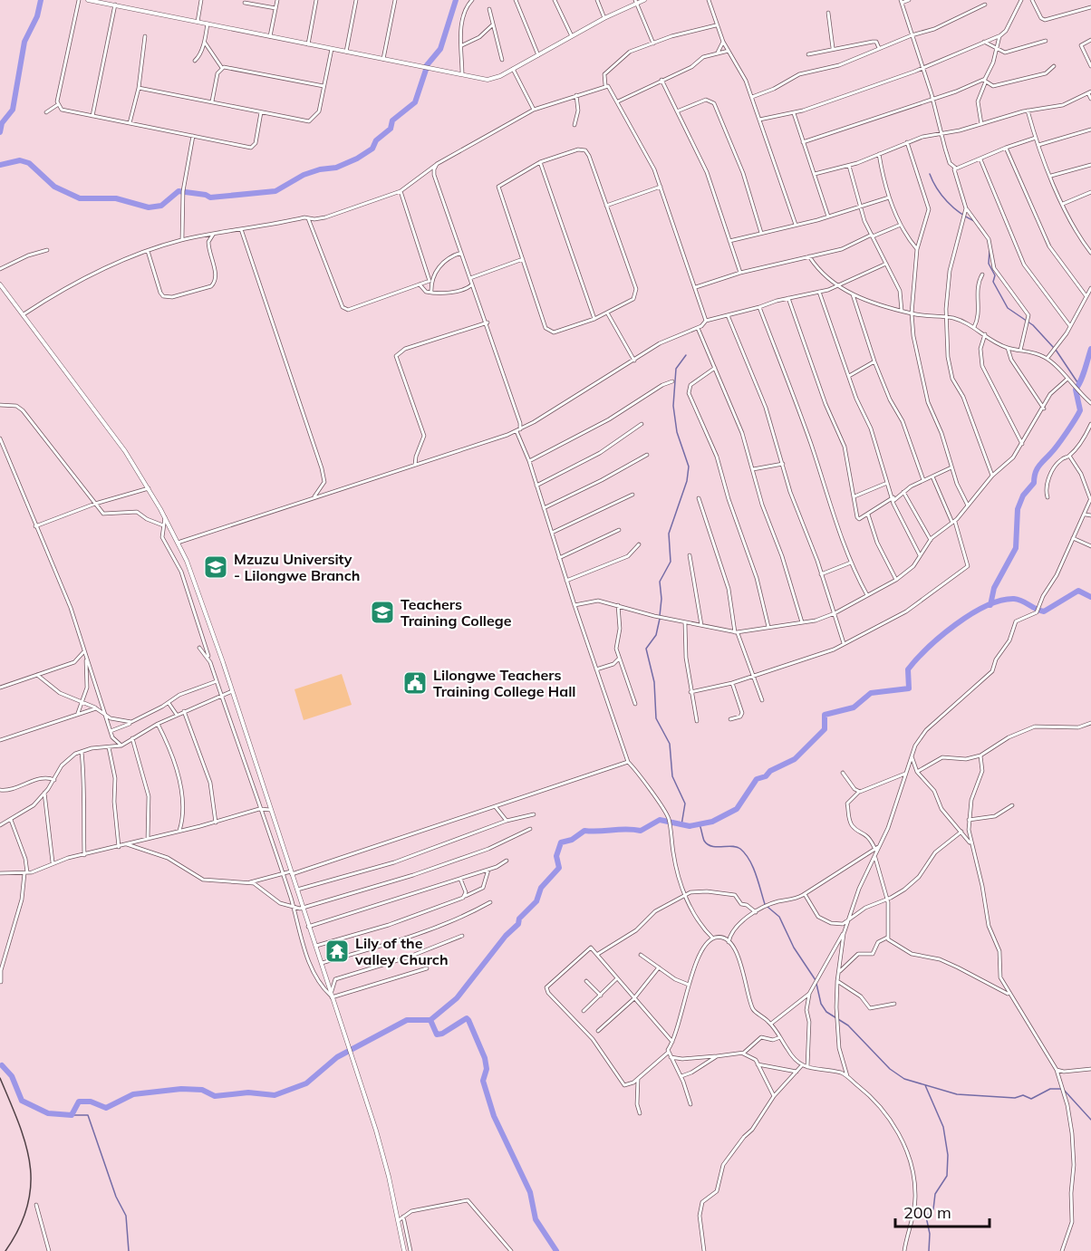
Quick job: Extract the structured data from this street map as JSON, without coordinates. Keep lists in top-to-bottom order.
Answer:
{
  "places": {
    "school or university": ["Mzuzu University - Lilongwe Branch", "Teachers Training College"],
    "public building": ["Lilongwe Teachers Training College Hall"],
    "temple": ["Lily of the valley Church"]
  },
  "scale_bar": "200 m"
}
